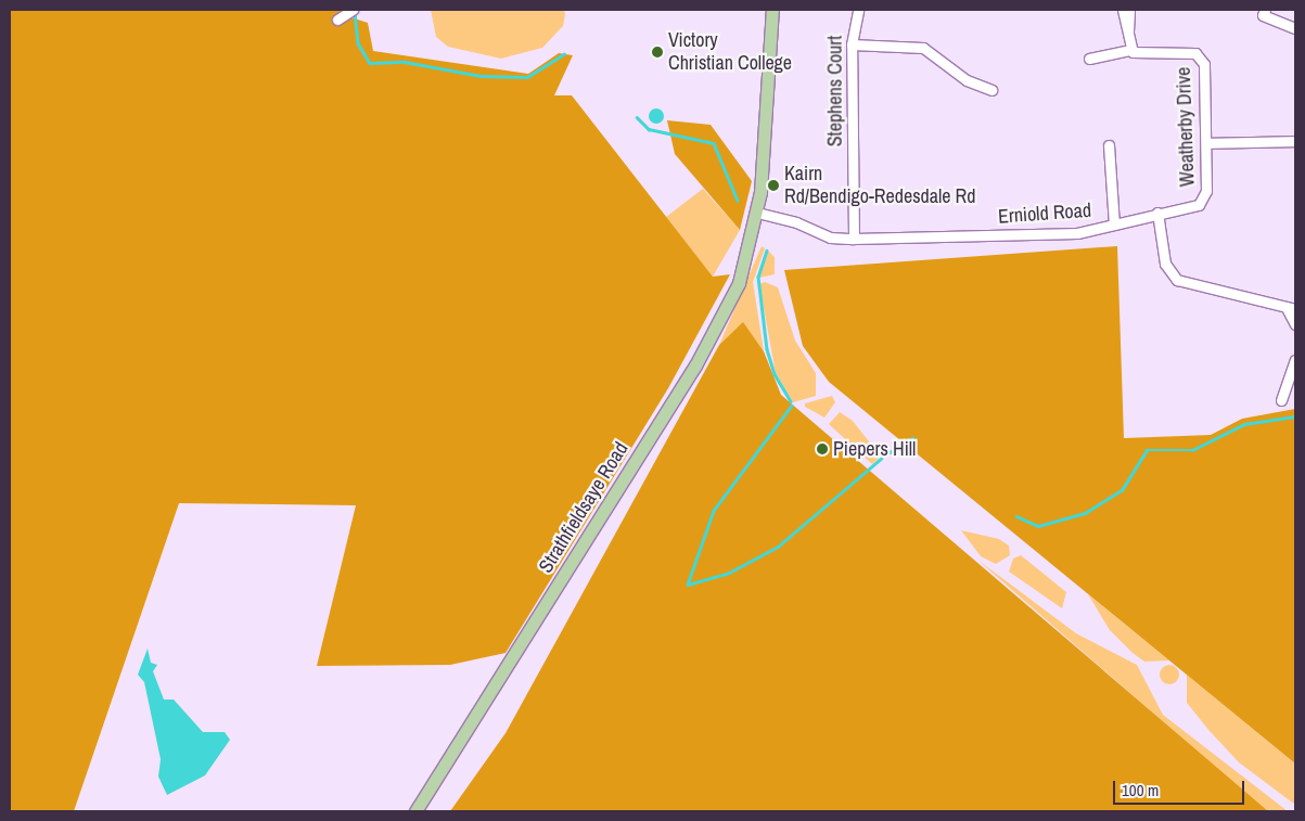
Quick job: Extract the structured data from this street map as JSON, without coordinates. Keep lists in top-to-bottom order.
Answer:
{
  "streets": {
    "main road": ["Strathfieldsaye Road"],
    "street": ["Stephens Court", "Weatherby Drive", "Erniold Road"]
  },
  "crossings": [
    ["Stephens Court", "Erniold Road"],
    ["Weatherby Drive", "Erniold Road"],
    ["Erniold Road", "Strathfieldsaye Road"]
  ],
  "places": ["Victory Christian College", "Kairn Rd/Bendigo-Redesdale Rd", "Piepers Hill"],
  "scale_bar": "100 m"
}
